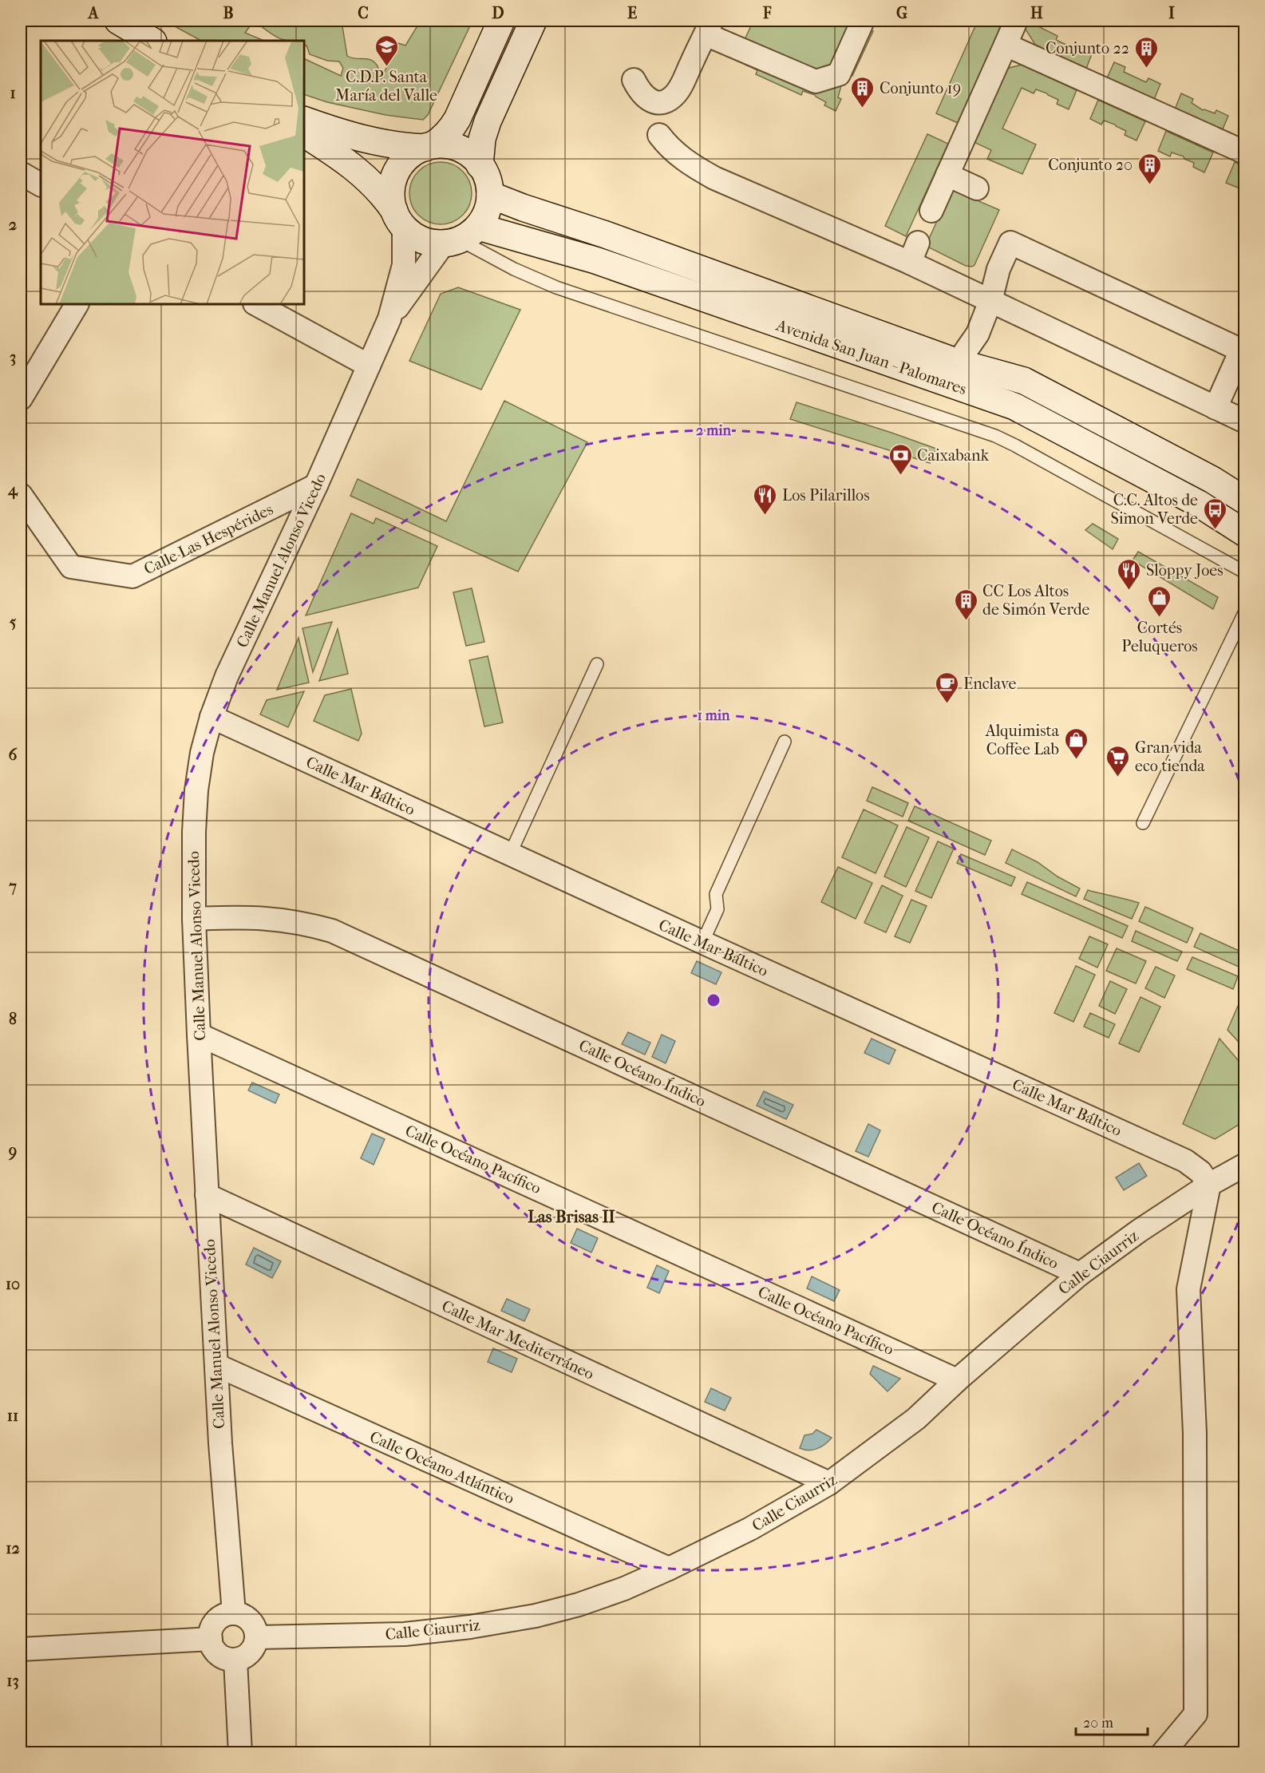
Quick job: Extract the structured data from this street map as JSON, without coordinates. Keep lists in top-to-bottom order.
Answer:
{
  "streets": {
    "street": [
      "Avenida San Juan - Palomares",
      "Calle Las Hespérides",
      "Calle Manuel Alonso Vicedo",
      "Calle Mar Báltico",
      "Calle Océano Índico",
      "Calle Océano Pacífico",
      "Calle Ciaurriz",
      "Calle Mar Mediterráneo",
      "Calle Océano Atlántico"
    ]
  },
  "crossings": [
    ["Avenida San Juan - Palomares", "Calle Manuel Alonso Vicedo"],
    ["Calle Las Hespérides", "Calle Manuel Alonso Vicedo"],
    ["Calle Manuel Alonso Vicedo", "Calle Mar Báltico"],
    ["Calle Manuel Alonso Vicedo", "Calle Océano Índico"],
    ["Calle Manuel Alonso Vicedo", "Calle Océano Pacífico"],
    ["Calle Manuel Alonso Vicedo", "Calle Ciaurriz"],
    ["Calle Manuel Alonso Vicedo", "Calle Mar Mediterráneo"],
    ["Calle Manuel Alonso Vicedo", "Calle Océano Atlántico"],
    ["Calle Mar Báltico", "Calle Ciaurriz"],
    ["Calle Océano Índico", "Calle Ciaurriz"],
    ["Calle Océano Pacífico", "Calle Ciaurriz"],
    ["Calle Ciaurriz", "Calle Mar Mediterráneo"],
    ["Calle Ciaurriz", "Calle Océano Atlántico"]
  ],
  "districts": ["Las Brisas II"],
  "places": {
    "school or university": ["C.D.P. Santa María del Valle"],
    "building": [
      "Conjunto 22",
      "Conjunto 19",
      "Conjunto 20",
      "CC Los Altos de Simón Verde"
    ],
    "bank": ["Caixabank"],
    "restaurant": ["Los Pilarillos", "Sloppy Joes"],
    "bus stop": ["C.C. Altos de Simon Verde"],
    "shop": ["Cortés Peluqueros", "Alquimista Coffee Lab"],
    "cafe": ["Enclave"],
    "supermarket": ["Gran vida eco tienda"]
  },
  "scale_bar": "20 m",
  "grid": {
    "columns": [
      "A",
      "B",
      "C",
      "D",
      "E",
      "F",
      "G",
      "H",
      "I"
    ],
    "rows": [
      "1",
      "2",
      "3",
      "4",
      "5",
      "6",
      "7",
      "8",
      "9",
      "10",
      "11",
      "12",
      "13"
    ]
  },
  "rings": ["2 min", "1 min"]
}
